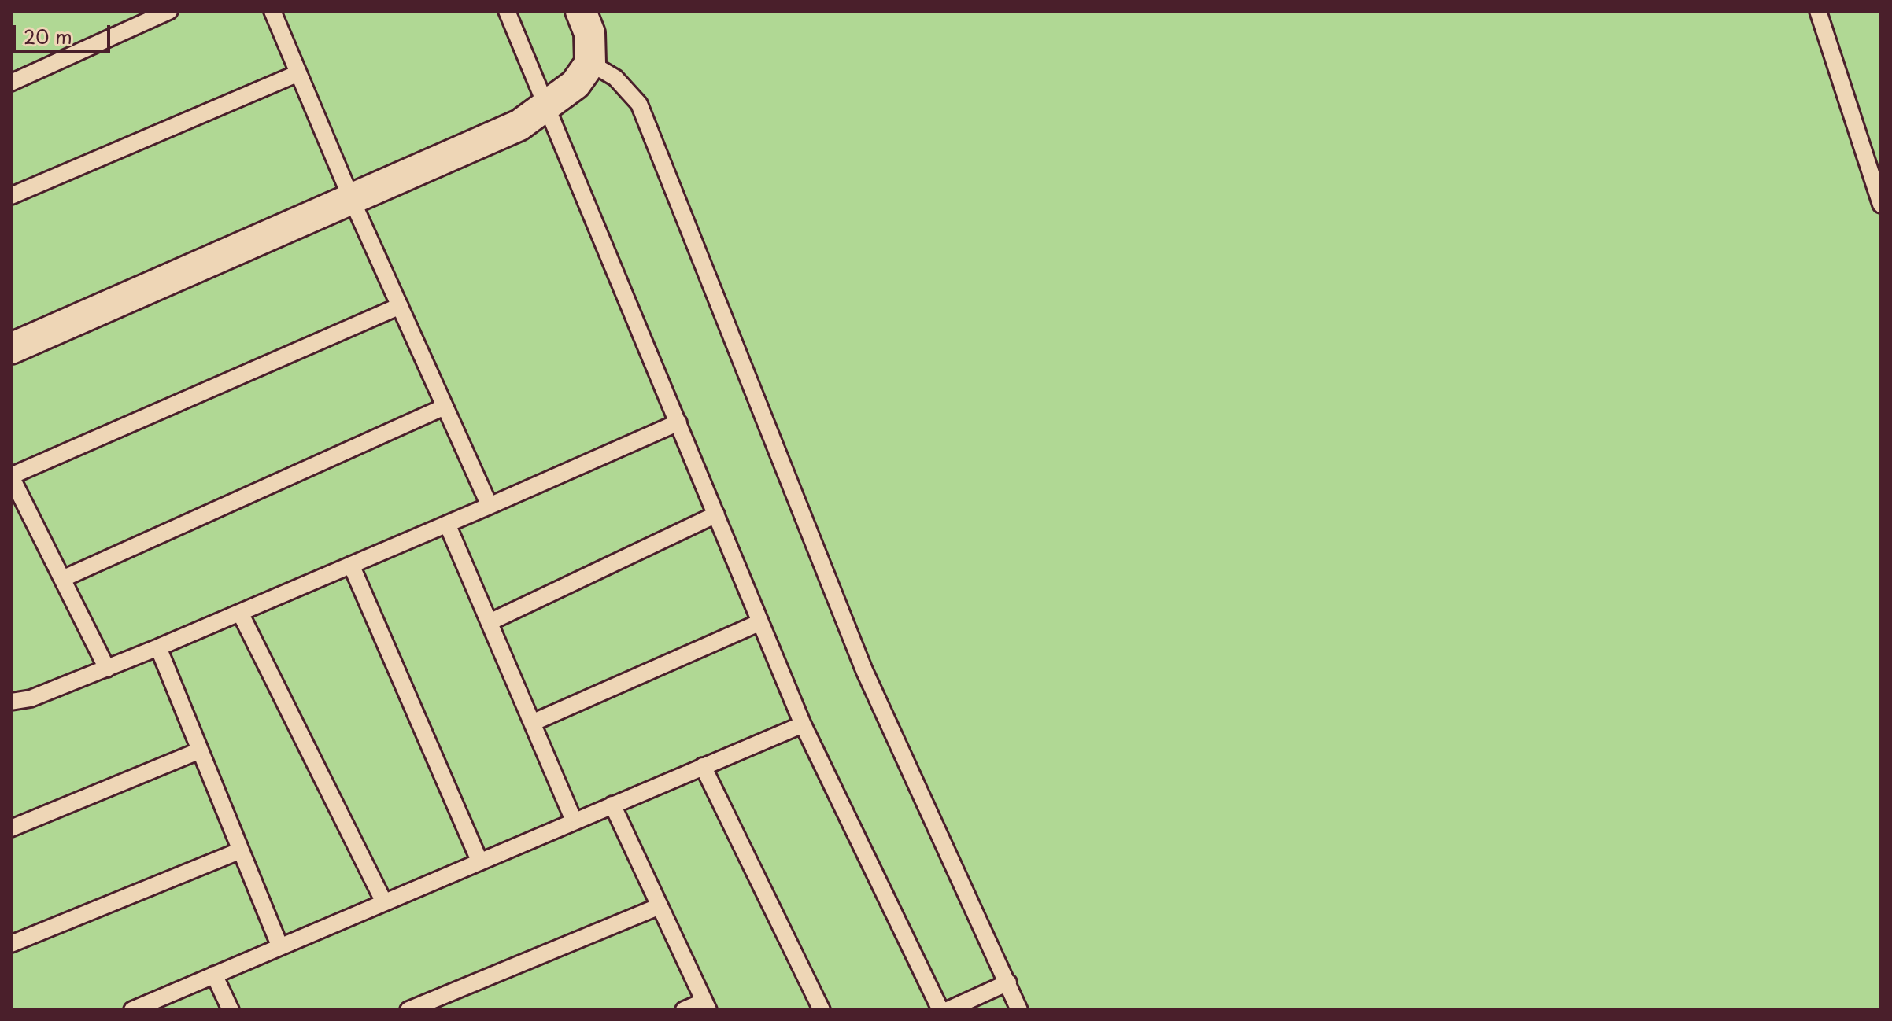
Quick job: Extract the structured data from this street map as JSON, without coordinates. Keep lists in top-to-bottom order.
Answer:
{
  "scale_bar": "20 m"
}
